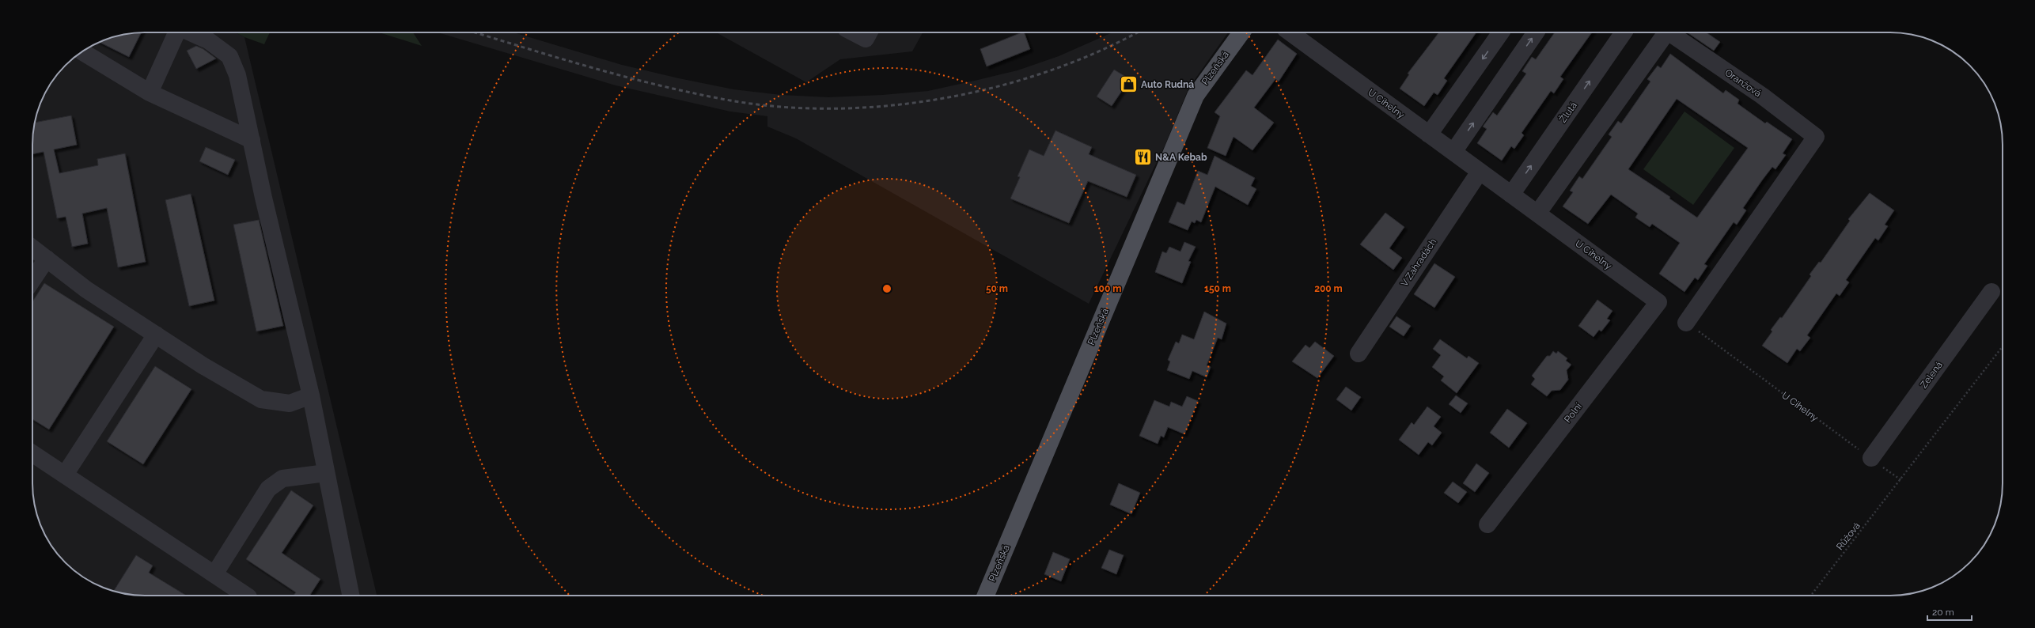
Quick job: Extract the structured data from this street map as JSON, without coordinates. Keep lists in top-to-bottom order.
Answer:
{
  "streets": {
    "main road": ["Plzeňská"],
    "street": [
      "Oranžová",
      "U Cihelny",
      "Žlutá",
      "V Zahradách",
      "Zelená",
      "Polní"
    ],
    "path": ["Růžová"]
  },
  "crossings": [
    ["Oranžová", "U Cihelny"],
    ["U Cihelny", "Žlutá"],
    ["U Cihelny", "V Zahradách"],
    ["U Cihelny", "Zelená"],
    ["U Cihelny", "Polní"],
    ["U Cihelny", "Růžová"]
  ],
  "places": {
    "shop": ["Auto Rudná"],
    "restaurant": ["N&A Kebab"]
  },
  "scale_bar": "20 m",
  "rings": [
    "50 m",
    "100 m",
    "150 m",
    "200 m"
  ]
}
